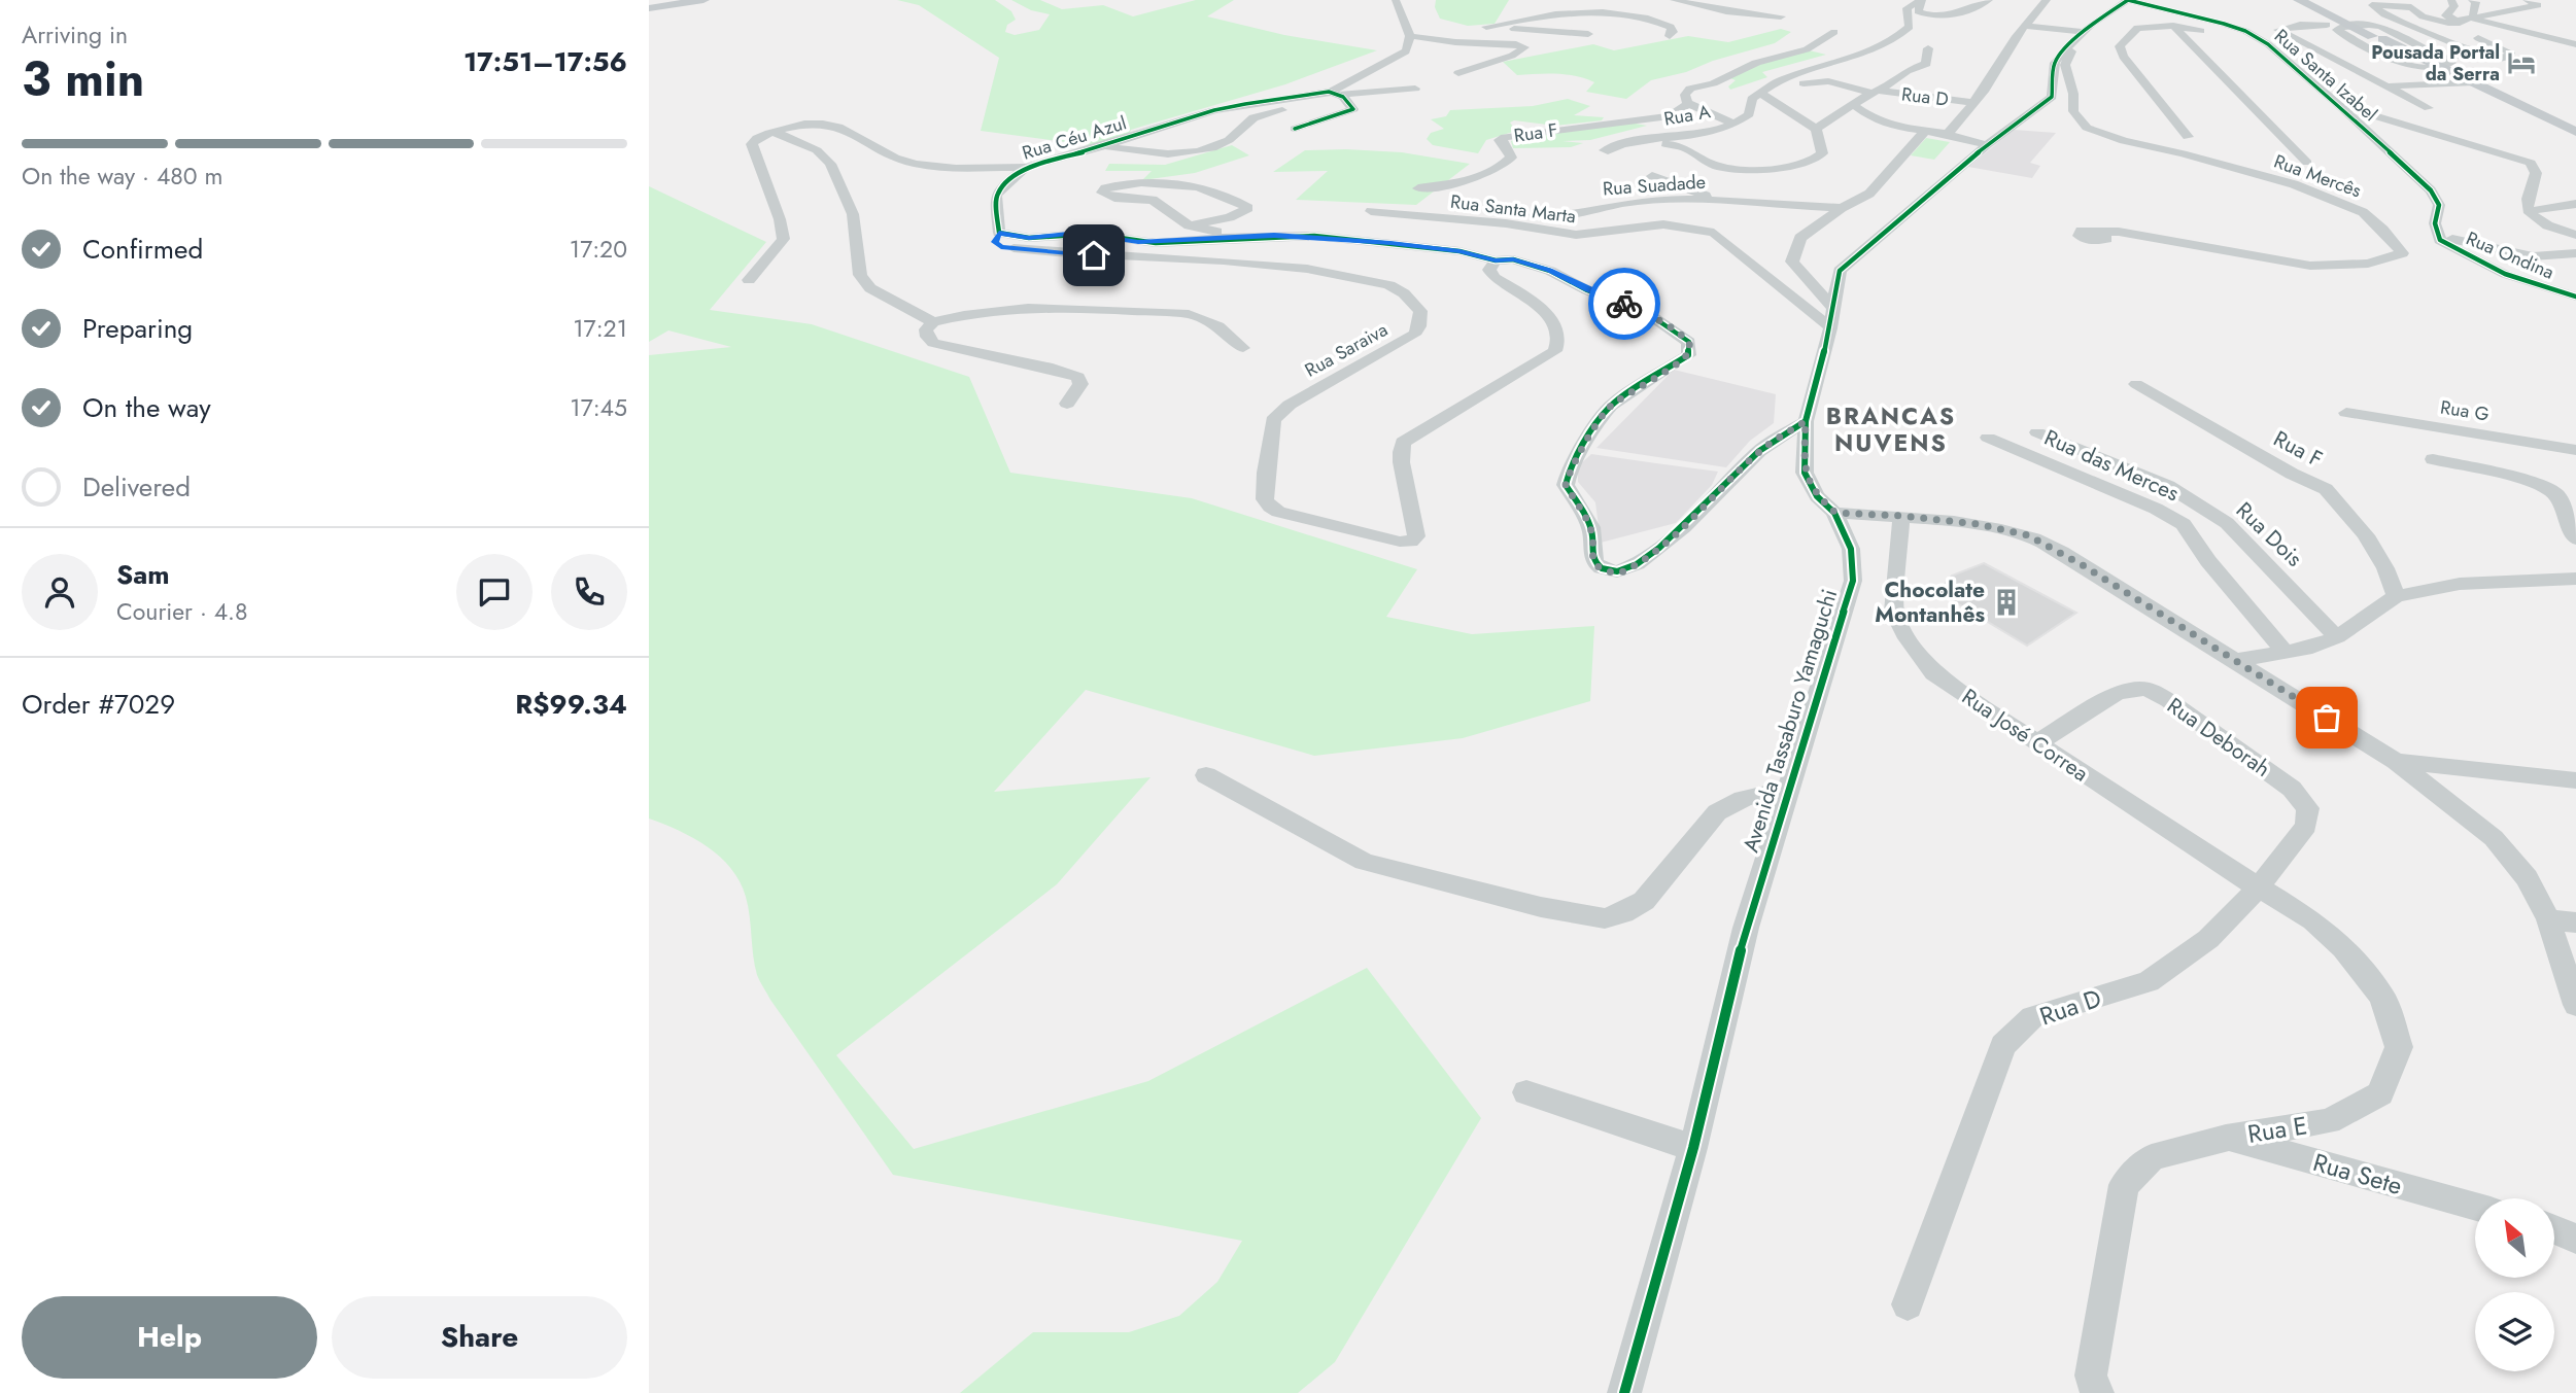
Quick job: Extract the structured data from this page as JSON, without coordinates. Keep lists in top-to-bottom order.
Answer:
{
  "streets": {
    "street": [
      "Rua Santa Izabel",
      "Rua D",
      "Rua A",
      "Rua F",
      "Rua Céu Azul",
      "Rua Mercês",
      "Rua Suadade",
      "Rua Santa Marta",
      "Rua Ondina",
      "Rua Saraiva",
      "Rua G",
      "Rua das Merces",
      "Rua Dois",
      "Avenida Tassaburo Yamaguchi",
      "Rua José Correa",
      "Rua Deborah",
      "Rua E",
      "Rua Sete"
    ]
  },
  "crossings": [
    ["Rua Santa Izabel", "Rua Ondina"],
    ["Rua Santa Izabel", "Avenida Tassaburo Yamaguchi"],
    ["Rua D", "Rua A"],
    ["Rua D", "Rua José Correa"],
    ["Rua D", "Rua Deborah"],
    ["Rua D", "Rua E"],
    ["Rua Céu Azul", "Rua Saraiva"],
    ["Rua Mercês", "Avenida Tassaburo Yamaguchi"],
    ["Rua Santa Marta", "Avenida Tassaburo Yamaguchi"],
    ["Rua José Correa", "Rua Deborah"],
    ["Rua José Correa", "Rua E"],
    ["Rua Deborah", "Rua E"],
    ["Rua E", "Rua Sete"]
  ],
  "districts": ["BRANCAS NUVENS"],
  "places": {
    "hotel": ["Pousada Portal da Serra"],
    "building": ["Chocolate Montanhês"]
  },
  "north": "top left",
  "page": {
    "heading": ["3 min", "Arriving in", "17:51–17:56"],
    "panel": [
      "Sam",
      "Courier · 4.8",
      "Order #7029",
      "R$99.34"
    ],
    "bar": "On the way · 480 m",
    "list": [
      ["Confirmed", "17:20"],
      ["Preparing", "17:21"],
      ["On the way", "17:45"],
      "Delivered"
    ],
    "buttons": ["Help", "Share"]
  }
}
